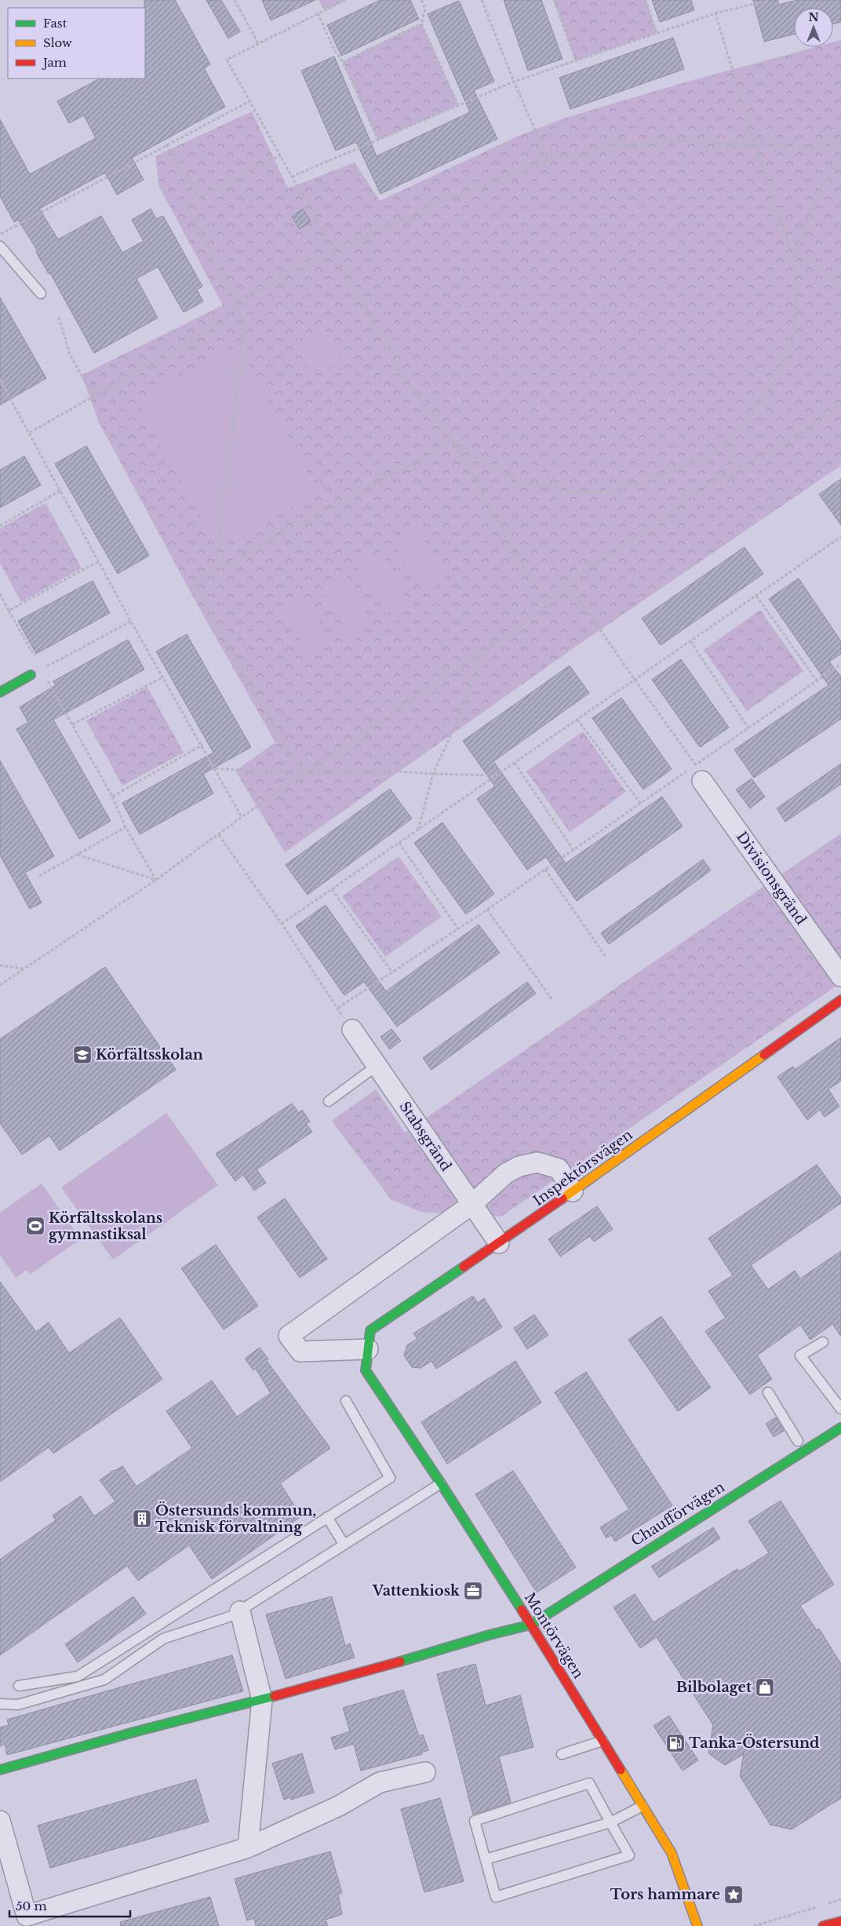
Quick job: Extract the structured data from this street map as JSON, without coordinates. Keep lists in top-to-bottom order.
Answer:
{
  "streets": {
    "street": [
      "Divisionsgränd",
      "Stabsgränd",
      "Inspektörsvägen",
      "Chaufförvägen",
      "Montörvägen"
    ]
  },
  "crossings": [
    ["Stabsgränd", "Inspektörsvägen"],
    ["Inspektörsvägen", "Montörvägen"],
    ["Chaufförvägen", "Montörvägen"]
  ],
  "places": {
    "school or university": ["Körfältsskolan"],
    "sports": ["Körfältsskolans gymnastiksal"],
    "building": ["Östersunds kommun, Teknisk förvaltning"],
    "office": ["Vattenkiosk"],
    "shop": ["Bilbolaget"],
    "fuel station": ["Tanka-Östersund"],
    "place": ["Tors hammare"]
  },
  "legend": ["Fast", "Slow", "Jam"],
  "scale_bar": "50 m",
  "north": "top"
}
